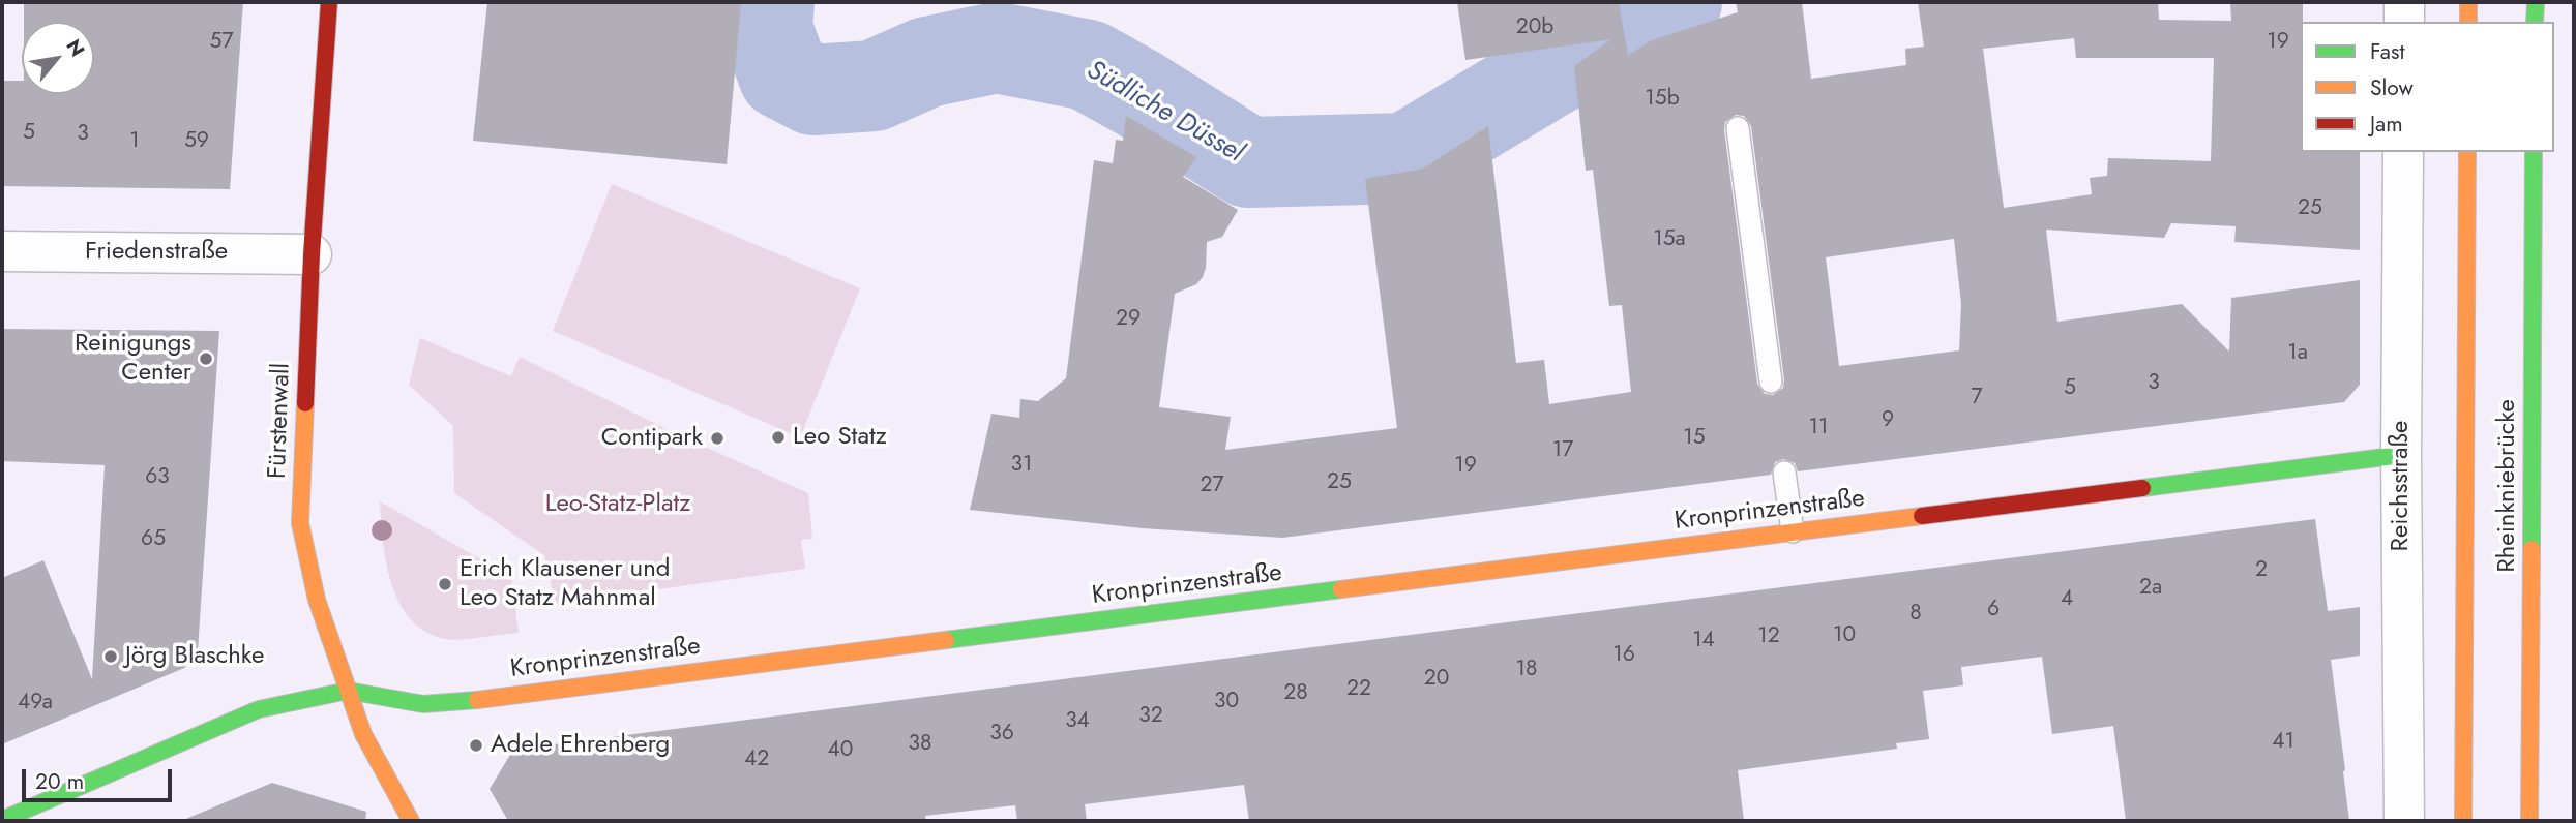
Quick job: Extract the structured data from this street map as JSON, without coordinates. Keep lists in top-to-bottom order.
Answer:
{
  "streets": {
    "main road": ["Fürstenwall", "Rheinkniebrücke", "Kronprinzenstraße"],
    "street": ["Friedenstraße", "Reichsstraße"]
  },
  "crossings": [
    ["Friedenstraße", "Fürstenwall"],
    ["Fürstenwall", "Kronprinzenstraße"],
    ["Reichsstraße", "Kronprinzenstraße"]
  ],
  "water": ["Südliche Düssel"],
  "parks": ["Leo-Statz-Platz"],
  "places": [
    "Reinigungs Center",
    "Leo Statz",
    "Contipark",
    "Erich Klausener und Leo Statz Mahnmal",
    "Jörg Blaschke",
    "Adele Ehrenberg"
  ],
  "house_numbers": [
    "20b",
    "57",
    "19",
    "15b",
    "5",
    "3",
    "1",
    "59",
    "25",
    "15a",
    "29",
    "1a",
    "3",
    "5",
    "7",
    "9",
    "11",
    "15",
    "17",
    "31",
    "19",
    "63",
    "25",
    "27",
    "65",
    "2",
    "2a",
    "4",
    "6",
    "8",
    "10",
    "12",
    "14",
    "16",
    "18",
    "20",
    "22",
    "28",
    "30",
    "49a",
    "32",
    "34",
    "36",
    "41",
    "38",
    "40",
    "42"
  ],
  "legend": ["Fast", "Slow", "Jam"],
  "scale_bar": "20 m",
  "north": "top right"
}
